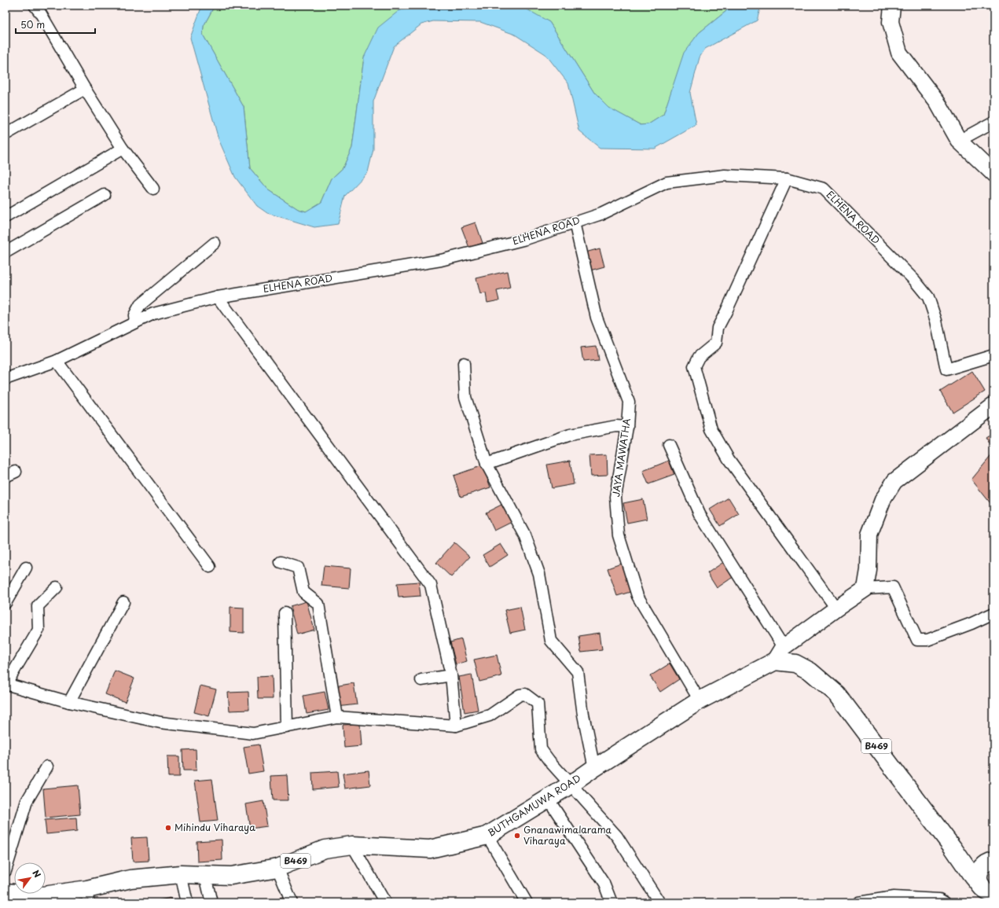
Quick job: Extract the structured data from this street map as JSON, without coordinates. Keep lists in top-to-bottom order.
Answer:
{
  "streets": {
    "main road": ["B469", "BUTHGAMUWA ROAD"],
    "street": ["ELHENA ROAD", "JAYA MAWATHA"]
  },
  "crossings": [
    ["ELHENA ROAD", "JAYA MAWATHA"],
    ["JAYA MAWATHA", "BUTHGAMUWA ROAD"],
    ["B469", "BUTHGAMUWA ROAD"]
  ],
  "places": ["Mihindu Viharaya", "Gnanawimalarama Viharaya"],
  "scale_bar": "50 m",
  "north": "top right"
}
